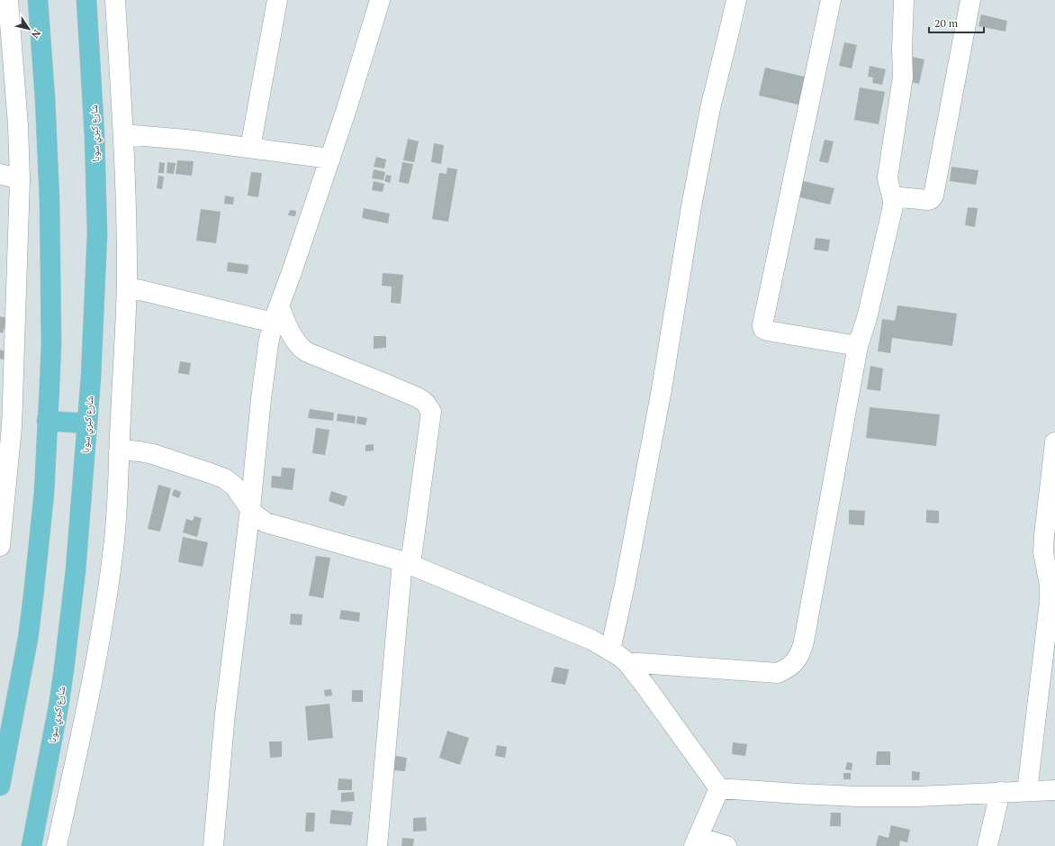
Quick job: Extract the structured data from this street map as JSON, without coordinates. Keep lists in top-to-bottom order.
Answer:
{
  "streets": {
    "highway": ["شارع كبري سوبا"]
  },
  "scale_bar": "20 m",
  "north": "bottom right"
}
